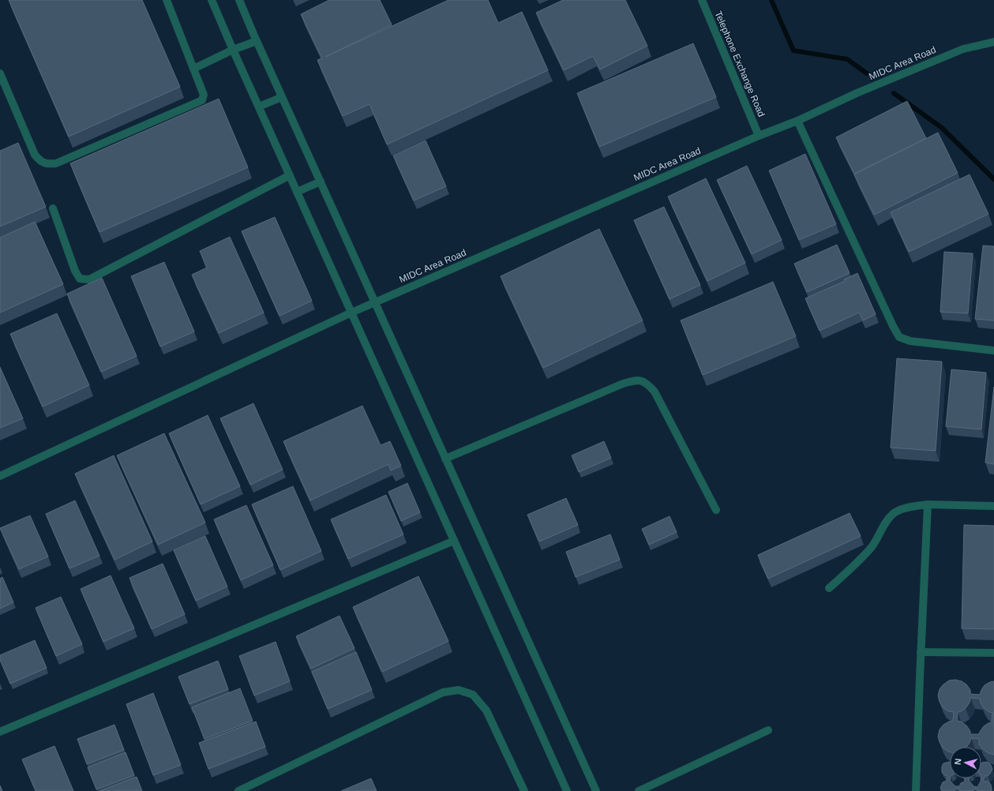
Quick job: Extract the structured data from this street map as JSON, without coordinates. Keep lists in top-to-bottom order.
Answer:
{
  "streets": {
    "street": ["MIDC Area Road", "Telephone Exchange Road"]
  },
  "crossings": [
    ["MIDC Area Road", "Telephone Exchange Road"]
  ],
  "north": "left"
}
